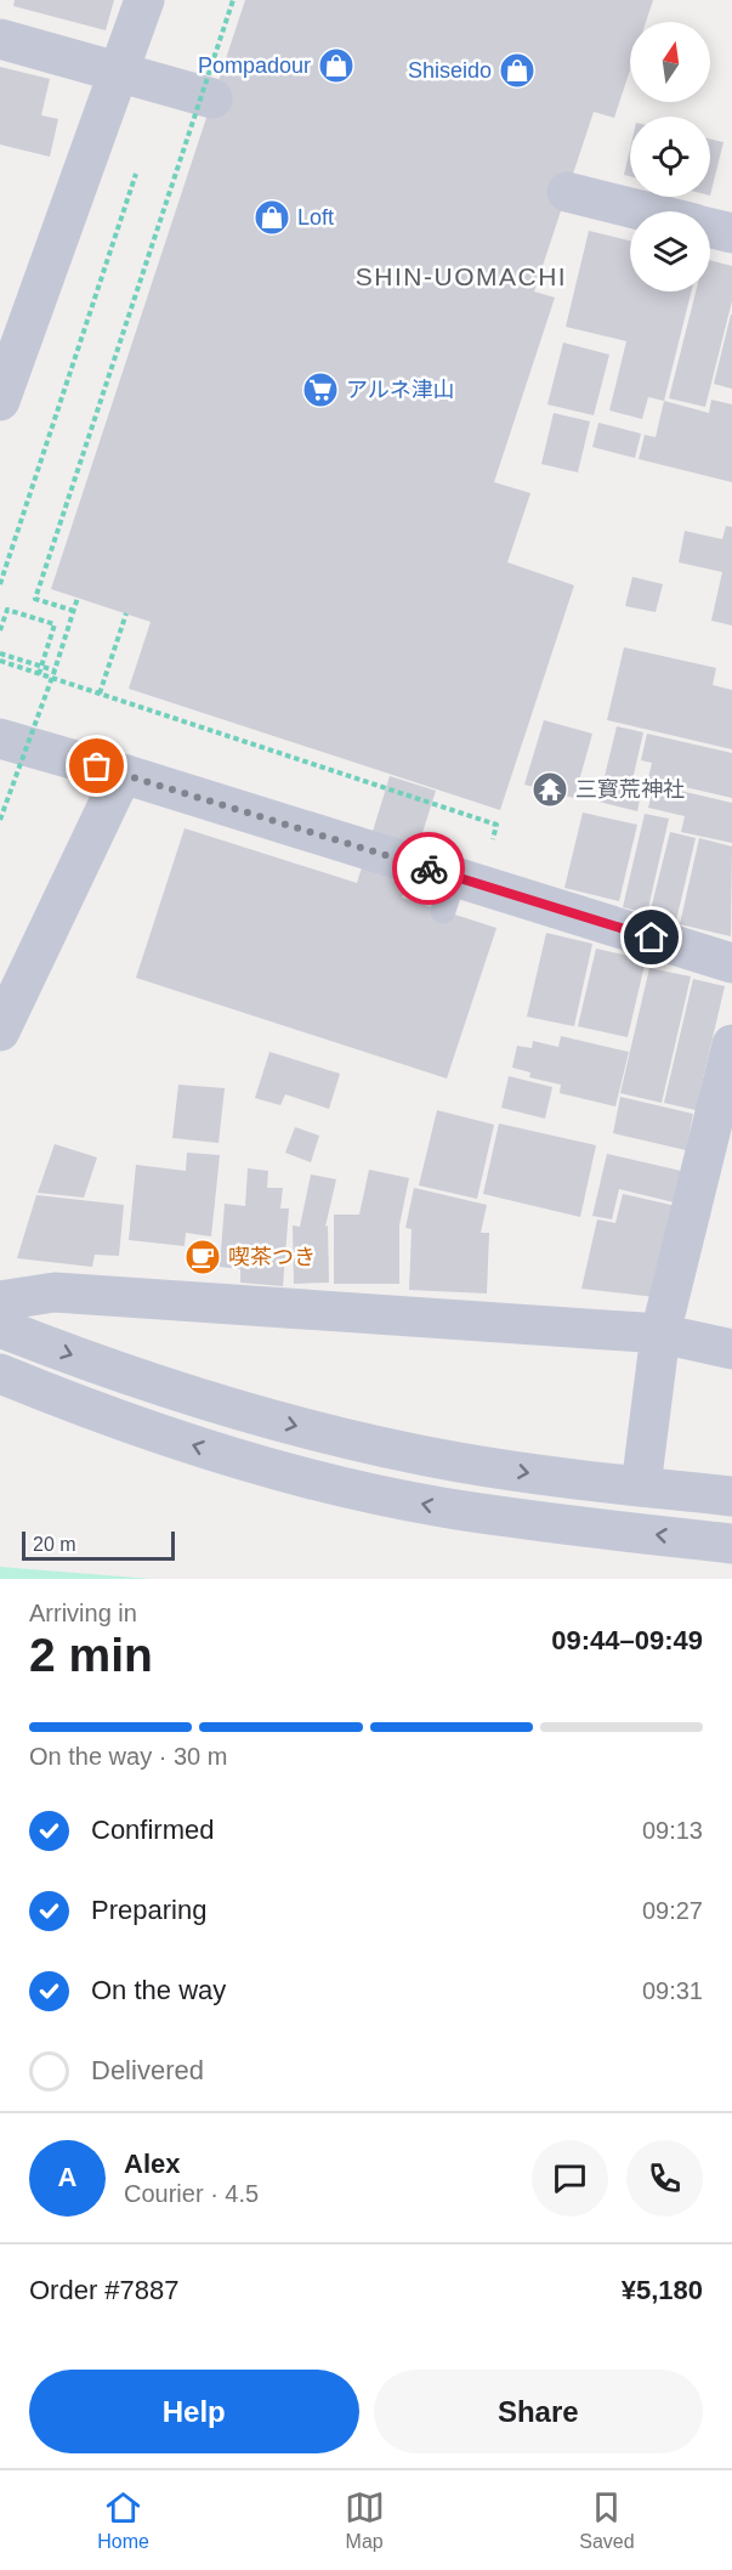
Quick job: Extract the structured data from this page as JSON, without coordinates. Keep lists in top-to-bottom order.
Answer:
{
  "districts": ["SHIN-UOMACHI"],
  "places": {
    "shop": ["Pompadour", "Shiseido", "Loft"],
    "supermarket": ["アルネ津山"],
    "temple": ["三寳荒神社"],
    "cafe": ["喫茶つき"]
  },
  "scale_bar": "20 m",
  "north": "top",
  "page": {
    "scale": "20 m",
    "heading": ["2 min", "Arriving in", "09:44–09:49"],
    "panel": [
      "Alex",
      "Courier · 4.5",
      "Order #7887",
      "¥5,180"
    ],
    "bar": "On the way · 30 m",
    "list": [
      ["Confirmed", "09:13"],
      ["Preparing", "09:27"],
      ["On the way", "09:31"],
      "Delivered"
    ],
    "round": "A",
    "buttons": ["Help", "Share"],
    "tabs": ["Home", "Map", "Saved"]
  }
}
